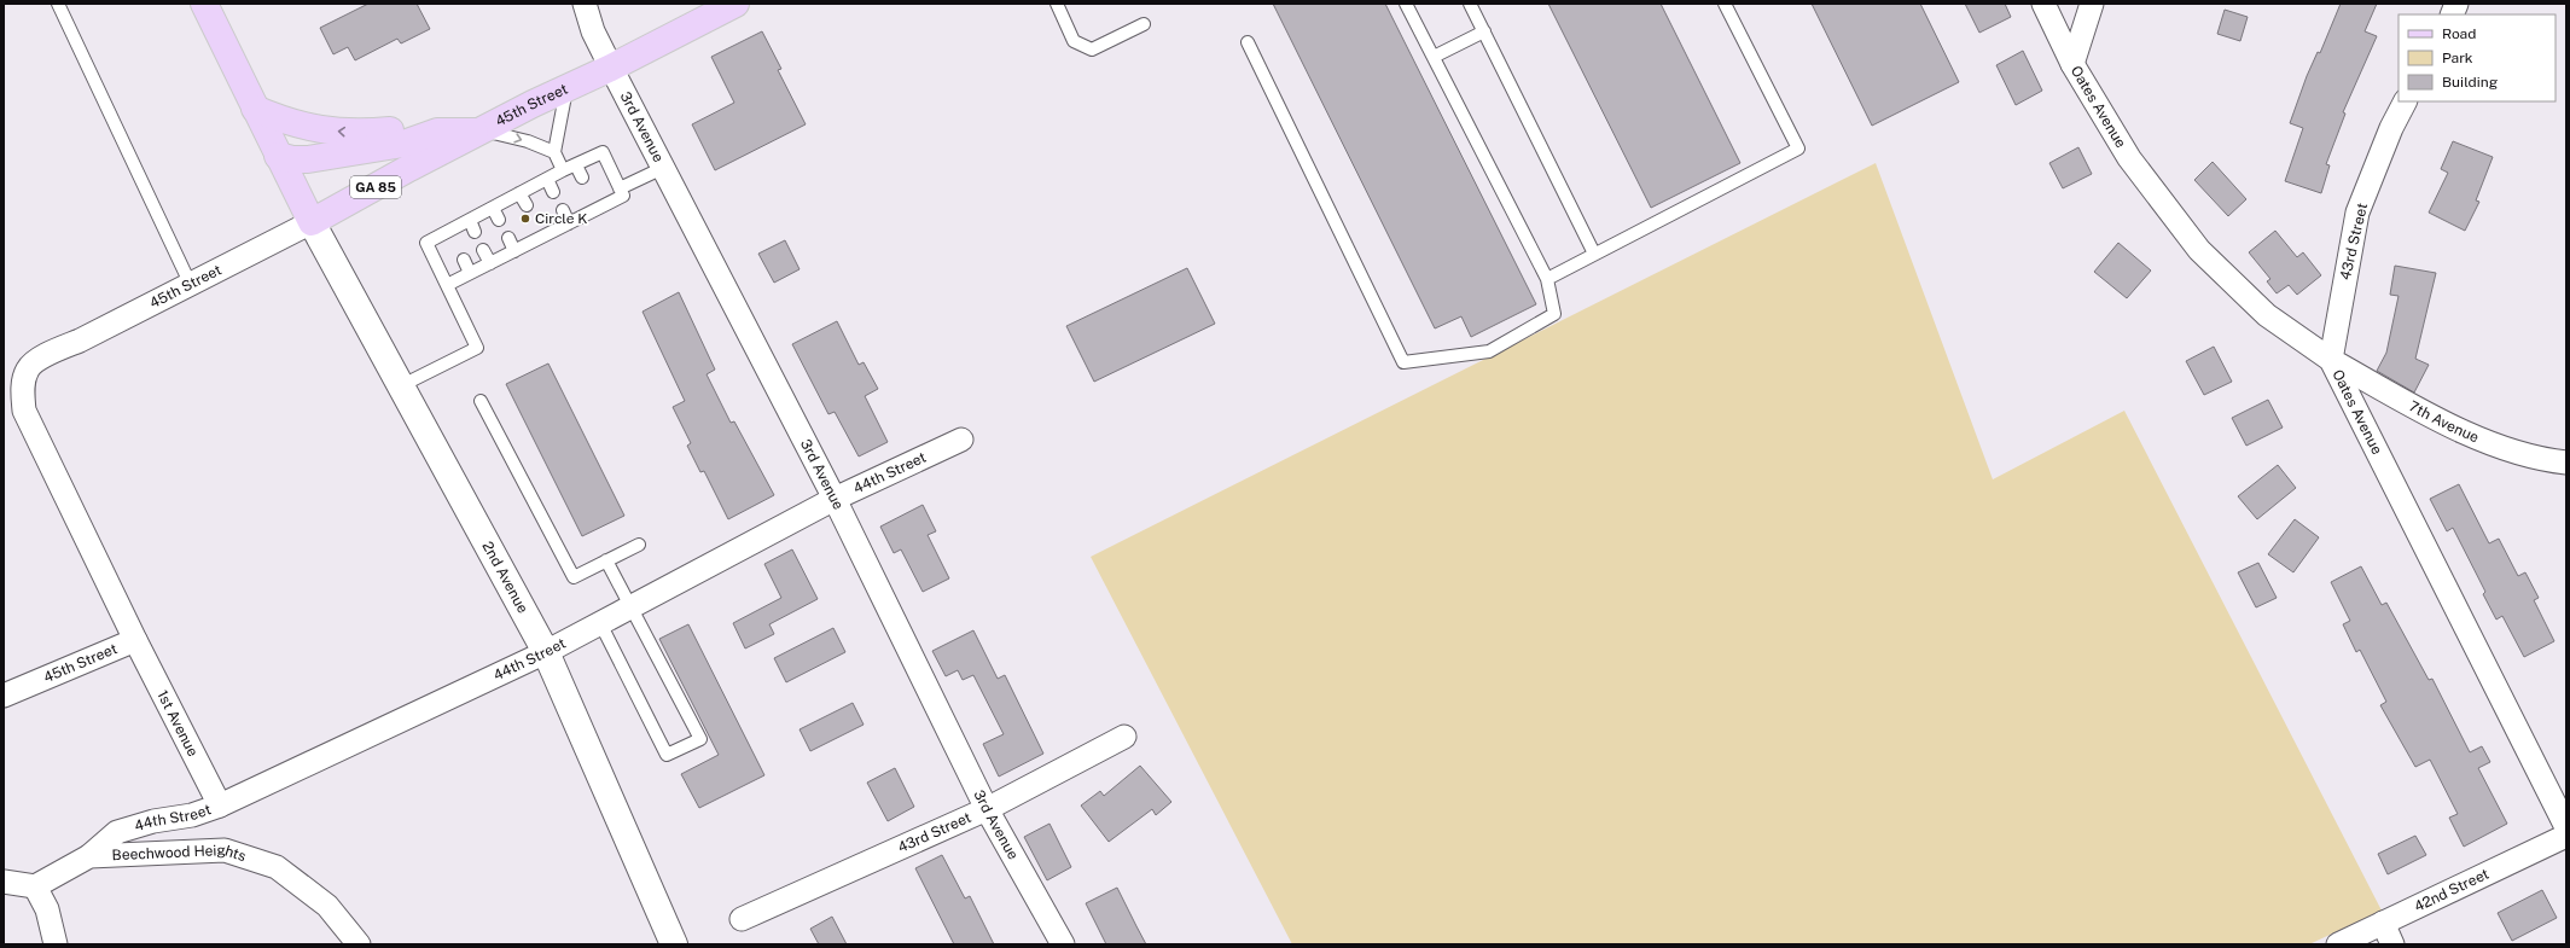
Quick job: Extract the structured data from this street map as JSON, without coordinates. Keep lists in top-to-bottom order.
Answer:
{
  "streets": {
    "main road": ["45th Street", "GA 85", "2nd Avenue"],
    "street": [
      "Oates Avenue",
      "3rd Avenue",
      "43rd Street",
      "7th Avenue",
      "44th Street",
      "1st Avenue",
      "Beechwood Heights",
      "42nd Street"
    ]
  },
  "crossings": [
    ["45th Street", "3rd Avenue"],
    ["45th Street", "2nd Avenue"],
    ["45th Street", "1st Avenue"],
    ["Oates Avenue", "43rd Street"],
    ["Oates Avenue", "7th Avenue"],
    ["3rd Avenue", "43rd Street"],
    ["3rd Avenue", "44th Street"],
    ["43rd Street", "7th Avenue"],
    ["44th Street", "2nd Avenue"],
    ["44th Street", "1st Avenue"],
    ["44th Street", "Beechwood Heights"]
  ],
  "places": ["Circle K"],
  "legend": ["Road", "Park", "Building"]
}
